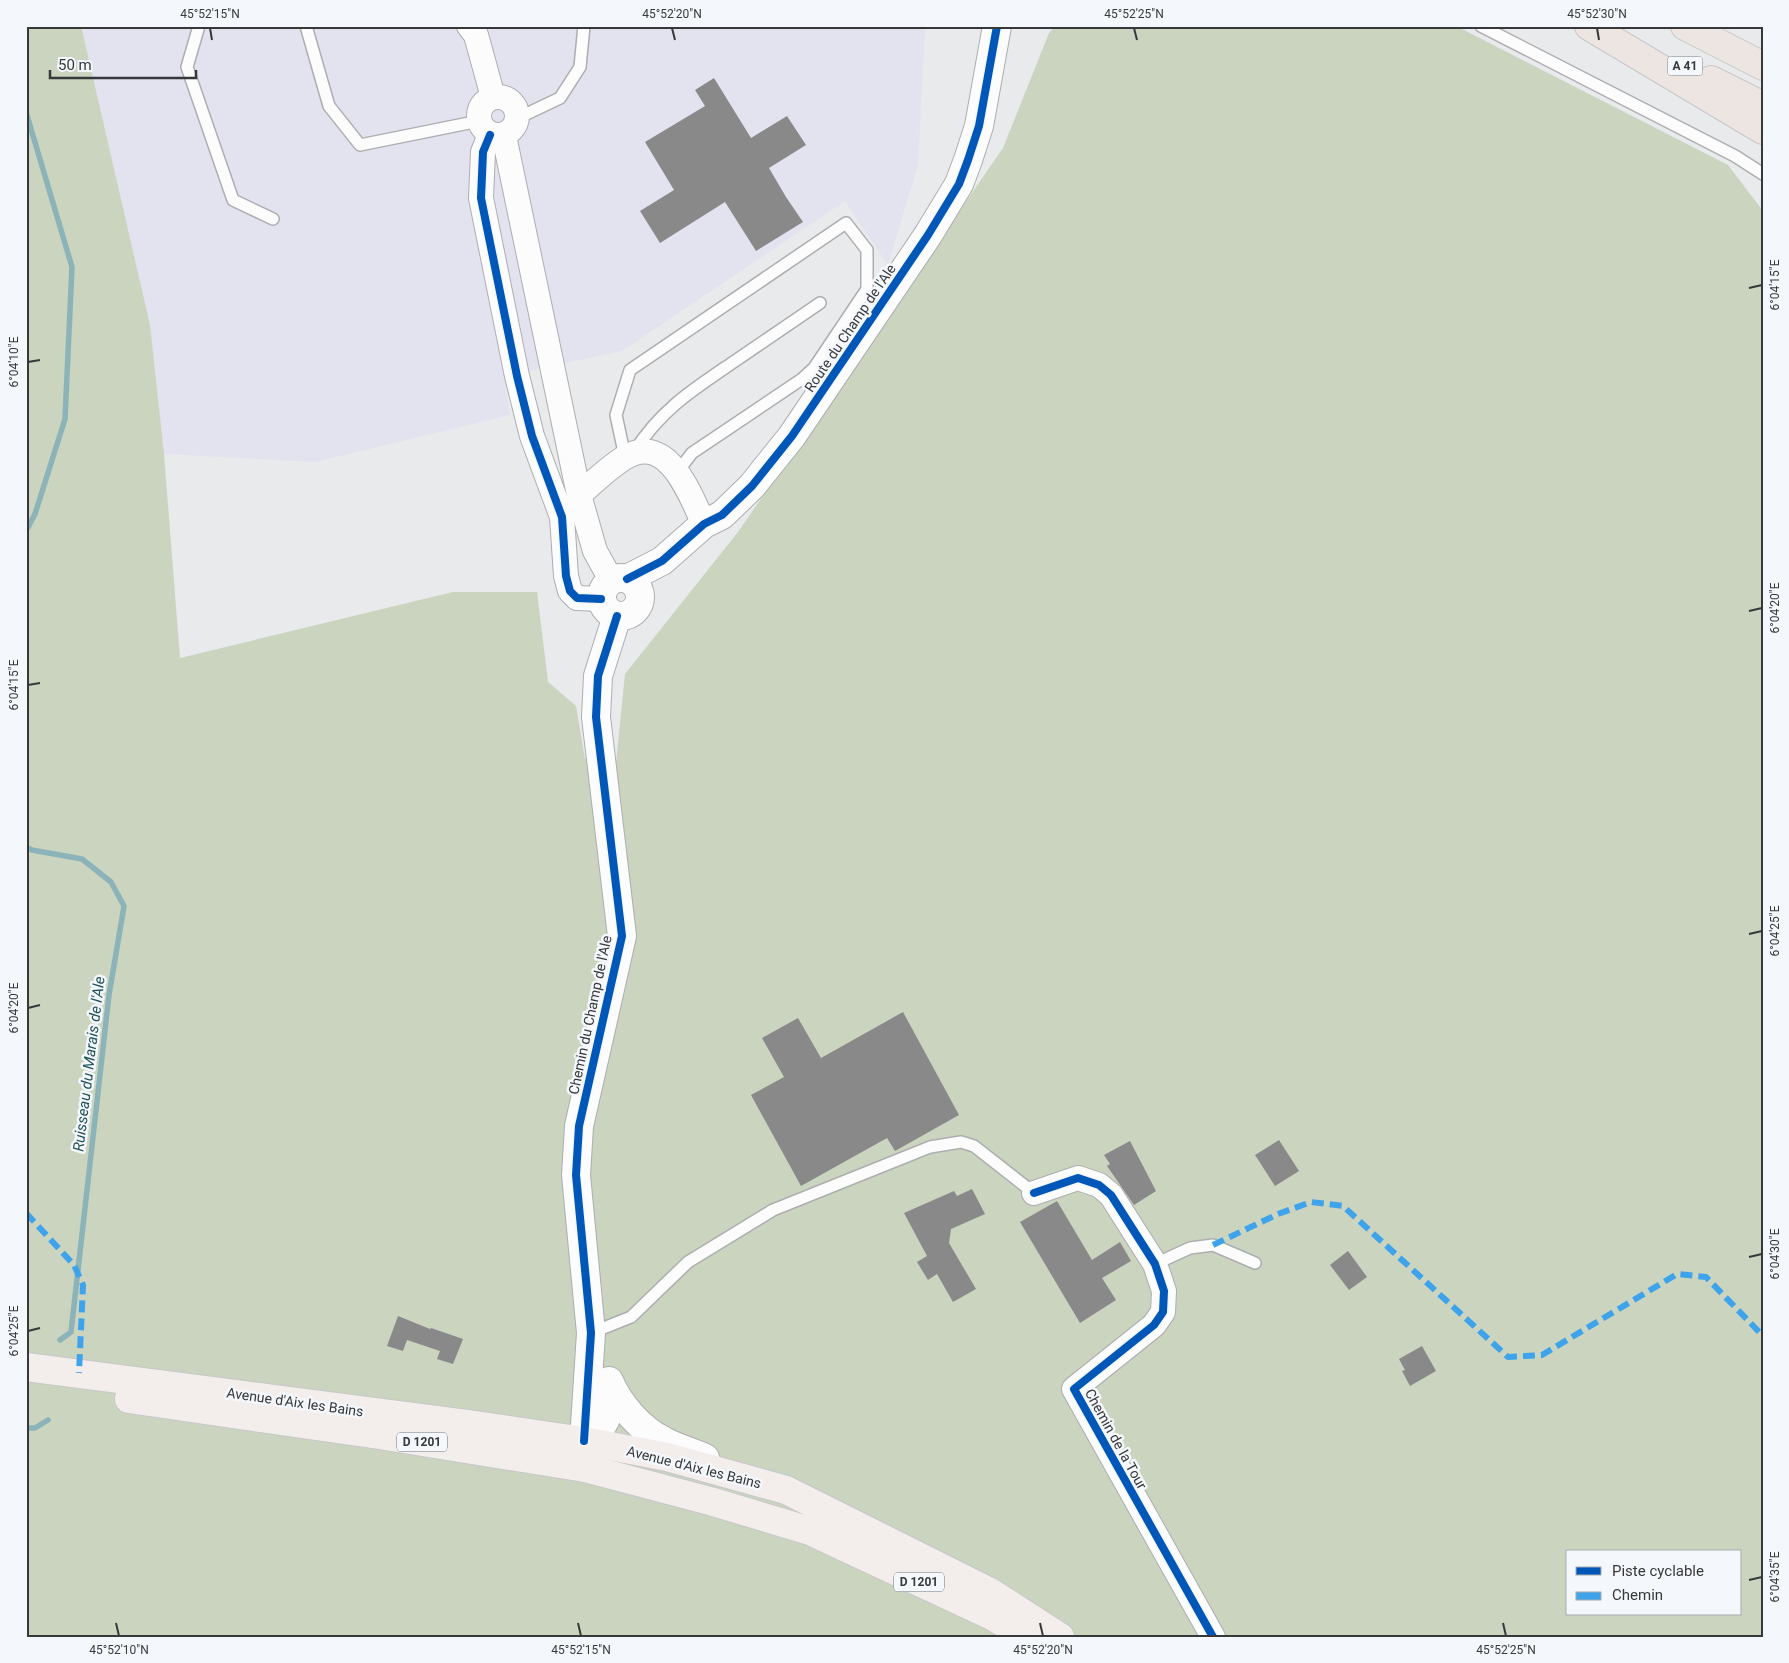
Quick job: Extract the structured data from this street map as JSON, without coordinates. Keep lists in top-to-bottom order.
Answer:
{
  "streets": {
    "highway": ["A 41"],
    "main road": ["Avenue d'Aix les Bains", "D 1201"],
    "street": ["Route du Champ de l'Ale", "Chemin du Champ de l'Ale", "Chemin de la Tour"]
  },
  "crossings": [
    ["Route du Champ de l'Ale", "Chemin du Champ de l'Ale"]
  ],
  "water": ["Ruisseau du Marais de l'Ale"],
  "legend": ["Piste cyclable", "Chemin"],
  "scale_bar": "50 m",
  "coordinates": [
    "45°52'15\"N",
    "45°52'20\"N",
    "45°52'25\"N",
    "45°52'30\"N",
    "6°04'15\"E",
    "6°04'10\"E",
    "6°04'20\"E",
    "6°04'25\"E",
    "6°04'30\"E",
    "6°04'35\"E",
    "45°52'10\"N"
  ]
}
